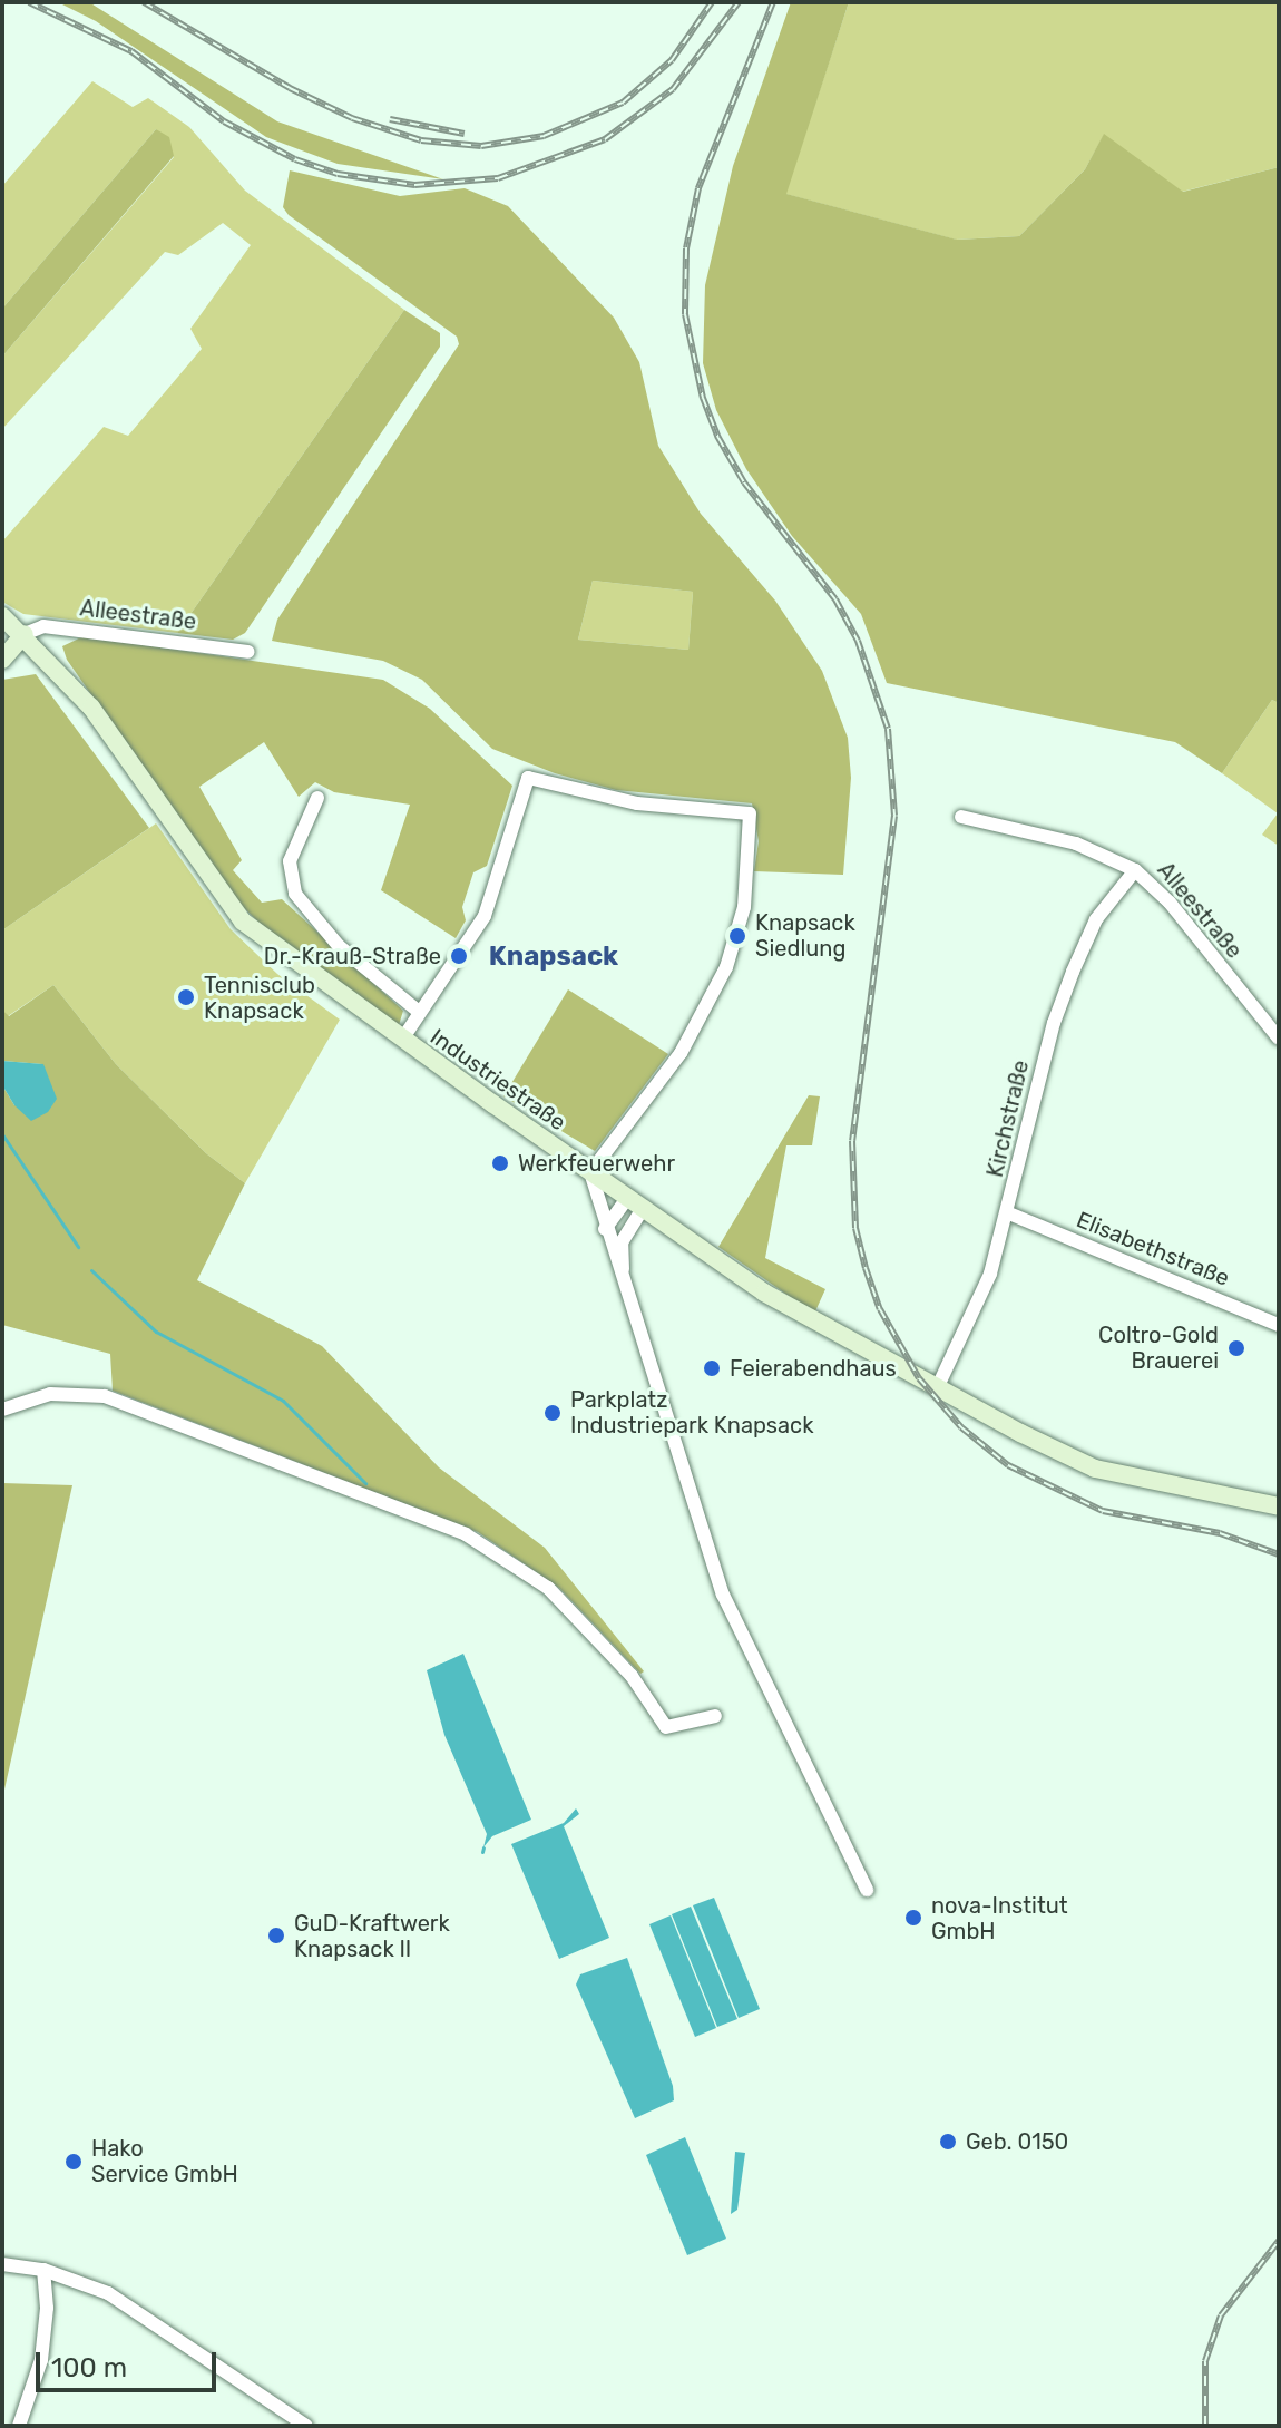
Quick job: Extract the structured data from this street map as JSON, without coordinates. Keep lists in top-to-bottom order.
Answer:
{
  "streets": {
    "main road": ["Industriestraße"],
    "street": ["Alleestraße", "Kirchstraße", "Elisabethstraße"]
  },
  "crossings": [
    ["Alleestraße", "Industriestraße"],
    ["Alleestraße", "Kirchstraße"],
    ["Industriestraße", "Kirchstraße"],
    ["Kirchstraße", "Elisabethstraße"]
  ],
  "districts": ["Knapsack"],
  "places": [
    "Knapsack Siedlung",
    "Dr.-Krauß-Straße",
    "Tennisclub Knapsack",
    "Werkfeuerwehr",
    "Coltro-Gold Brauerei",
    "Feierabendhaus",
    "Parkplatz Industriepark Knapsack",
    "nova-Institut GmbH",
    "GuD-Kraftwerk Knapsack II",
    "Geb. 0150",
    "Hako Service GmbH"
  ],
  "scale_bar": "100 m"
}
